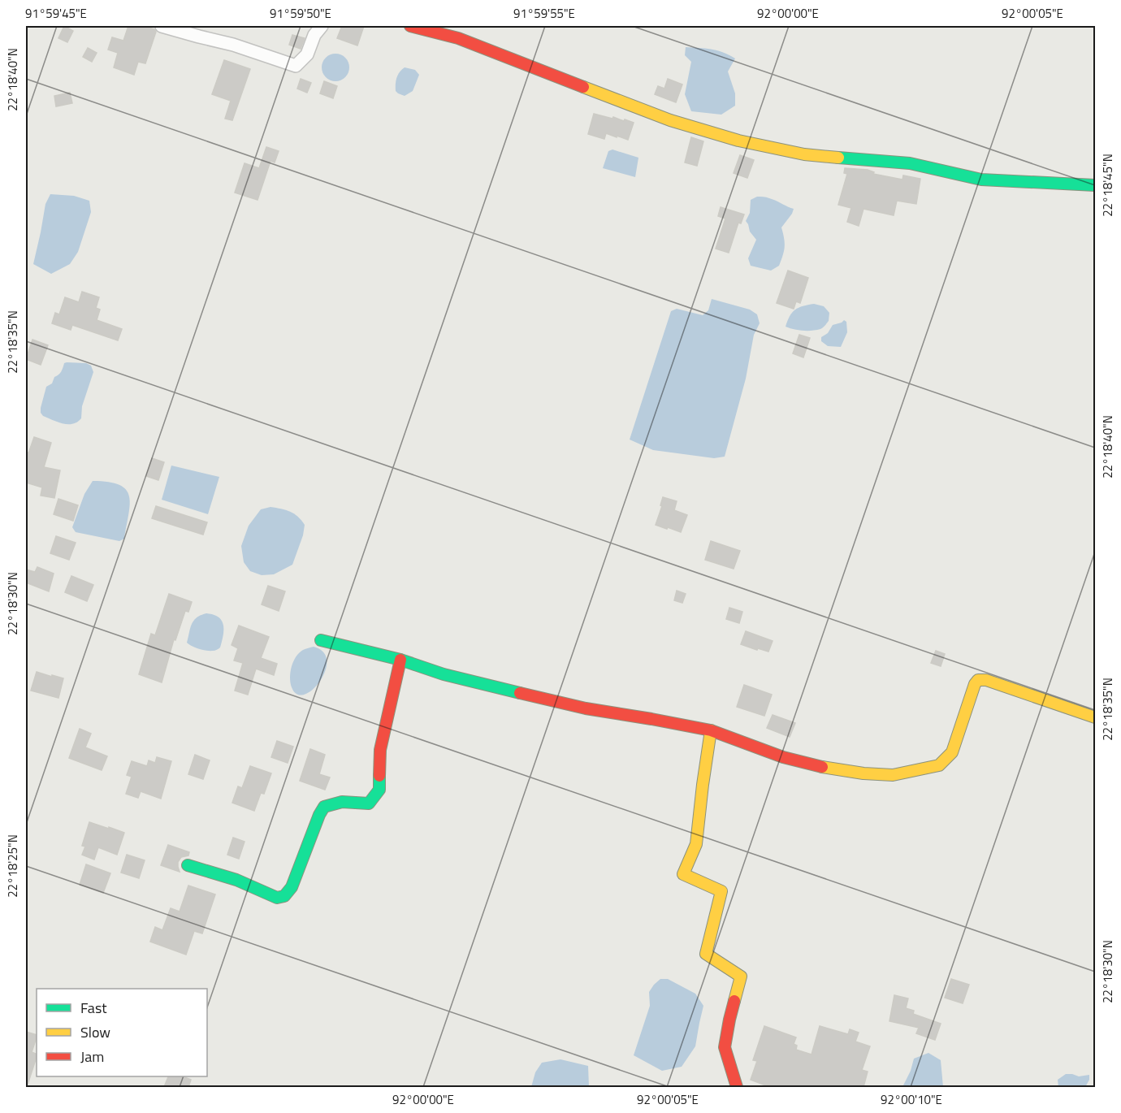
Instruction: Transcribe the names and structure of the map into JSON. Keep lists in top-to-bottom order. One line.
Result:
{"legend":["Fast","Slow","Jam"],"coordinates":["91°59'45\"E","91°59'50\"E","91°59'55\"E","92°00'00\"E","92°00'05\"E","22°18'40\"N","22°18'45\"N","22°18'35\"N","22°18'30\"N","22°18'25\"N","92°00'10\"E"]}
